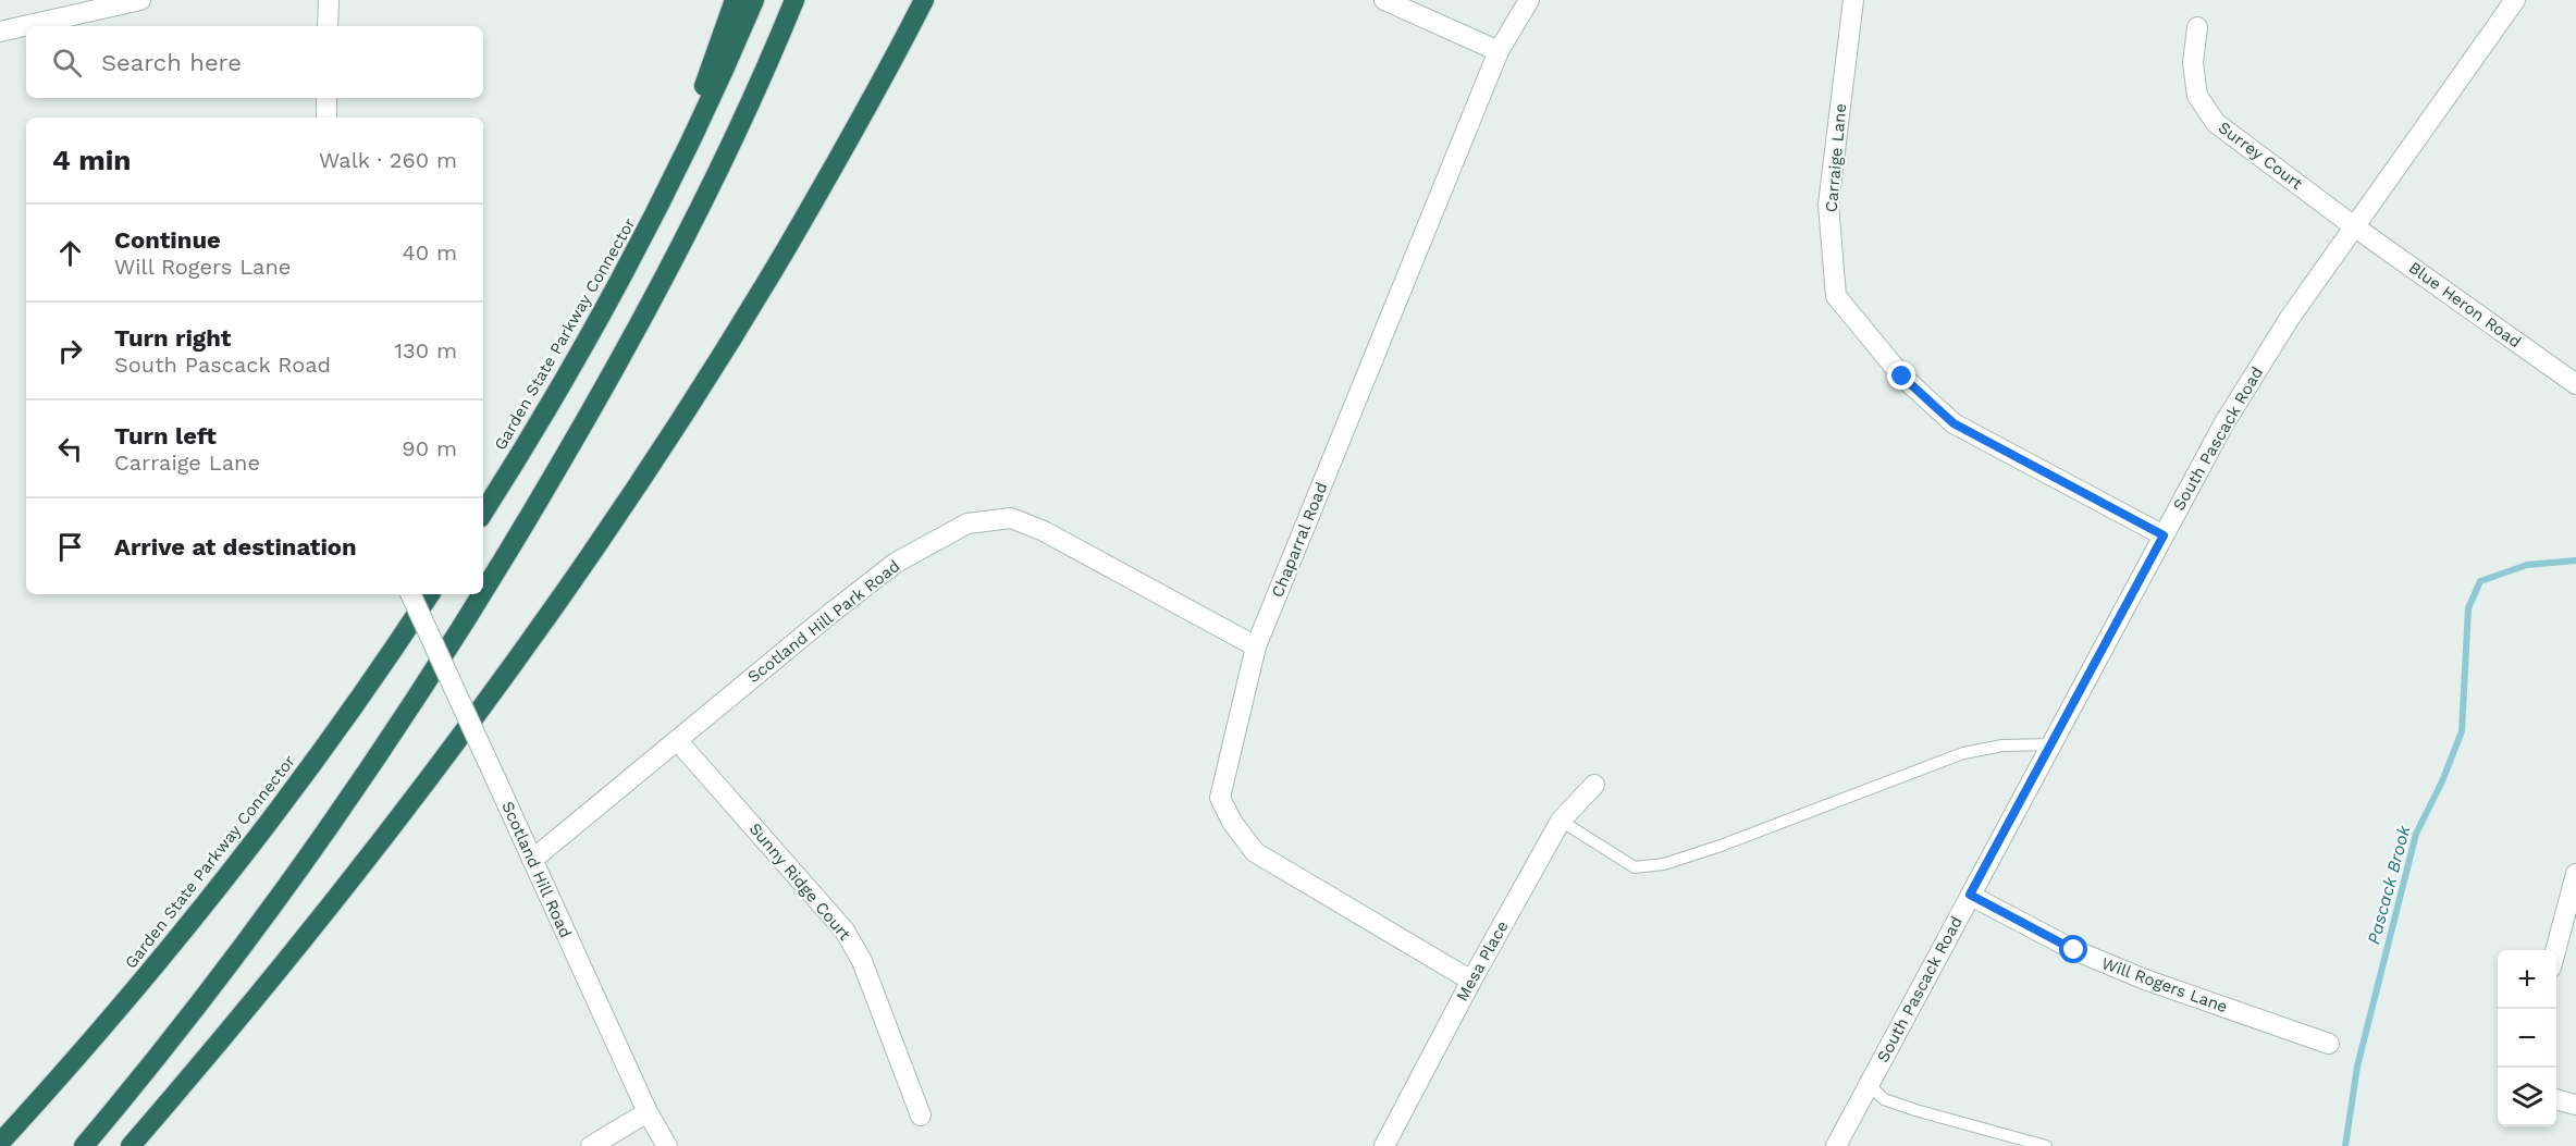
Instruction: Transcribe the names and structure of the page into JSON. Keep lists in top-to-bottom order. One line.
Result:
{"streets":{"highway":["Garden State Parkway Connector"],"street":["Surrey Court","Carraige Lane","Blue Heron Road","South Pascack Road","Chaparral Road","Scotland Hill Park Road","Scotland Hill Road","Sunny Ridge Court","Mesa Place","Will Rogers Lane"]},"crossings":[["Surrey Court","Blue Heron Road"],["Surrey Court","South Pascack Road"],["Carraige Lane","South Pascack Road"],["Blue Heron Road","South Pascack Road"],["South Pascack Road","Will Rogers Lane"],["Chaparral Road","Scotland Hill Park Road"],["Chaparral Road","Mesa Place"],["Scotland Hill Park Road","Scotland Hill Road"],["Scotland Hill Park Road","Sunny Ridge Court"]],"water":["Pascack Brook"],"page":{"search":"Search here","heading":["4 min","Walk · 260 m"],"list":[["Continue","Will Rogers Lane","40 m"],["Turn right","South Pascack Road","130 m"],["Turn left","Carraige Lane","90 m"],"Arrive at destination"],"map_buttons":["+","−"]}}
